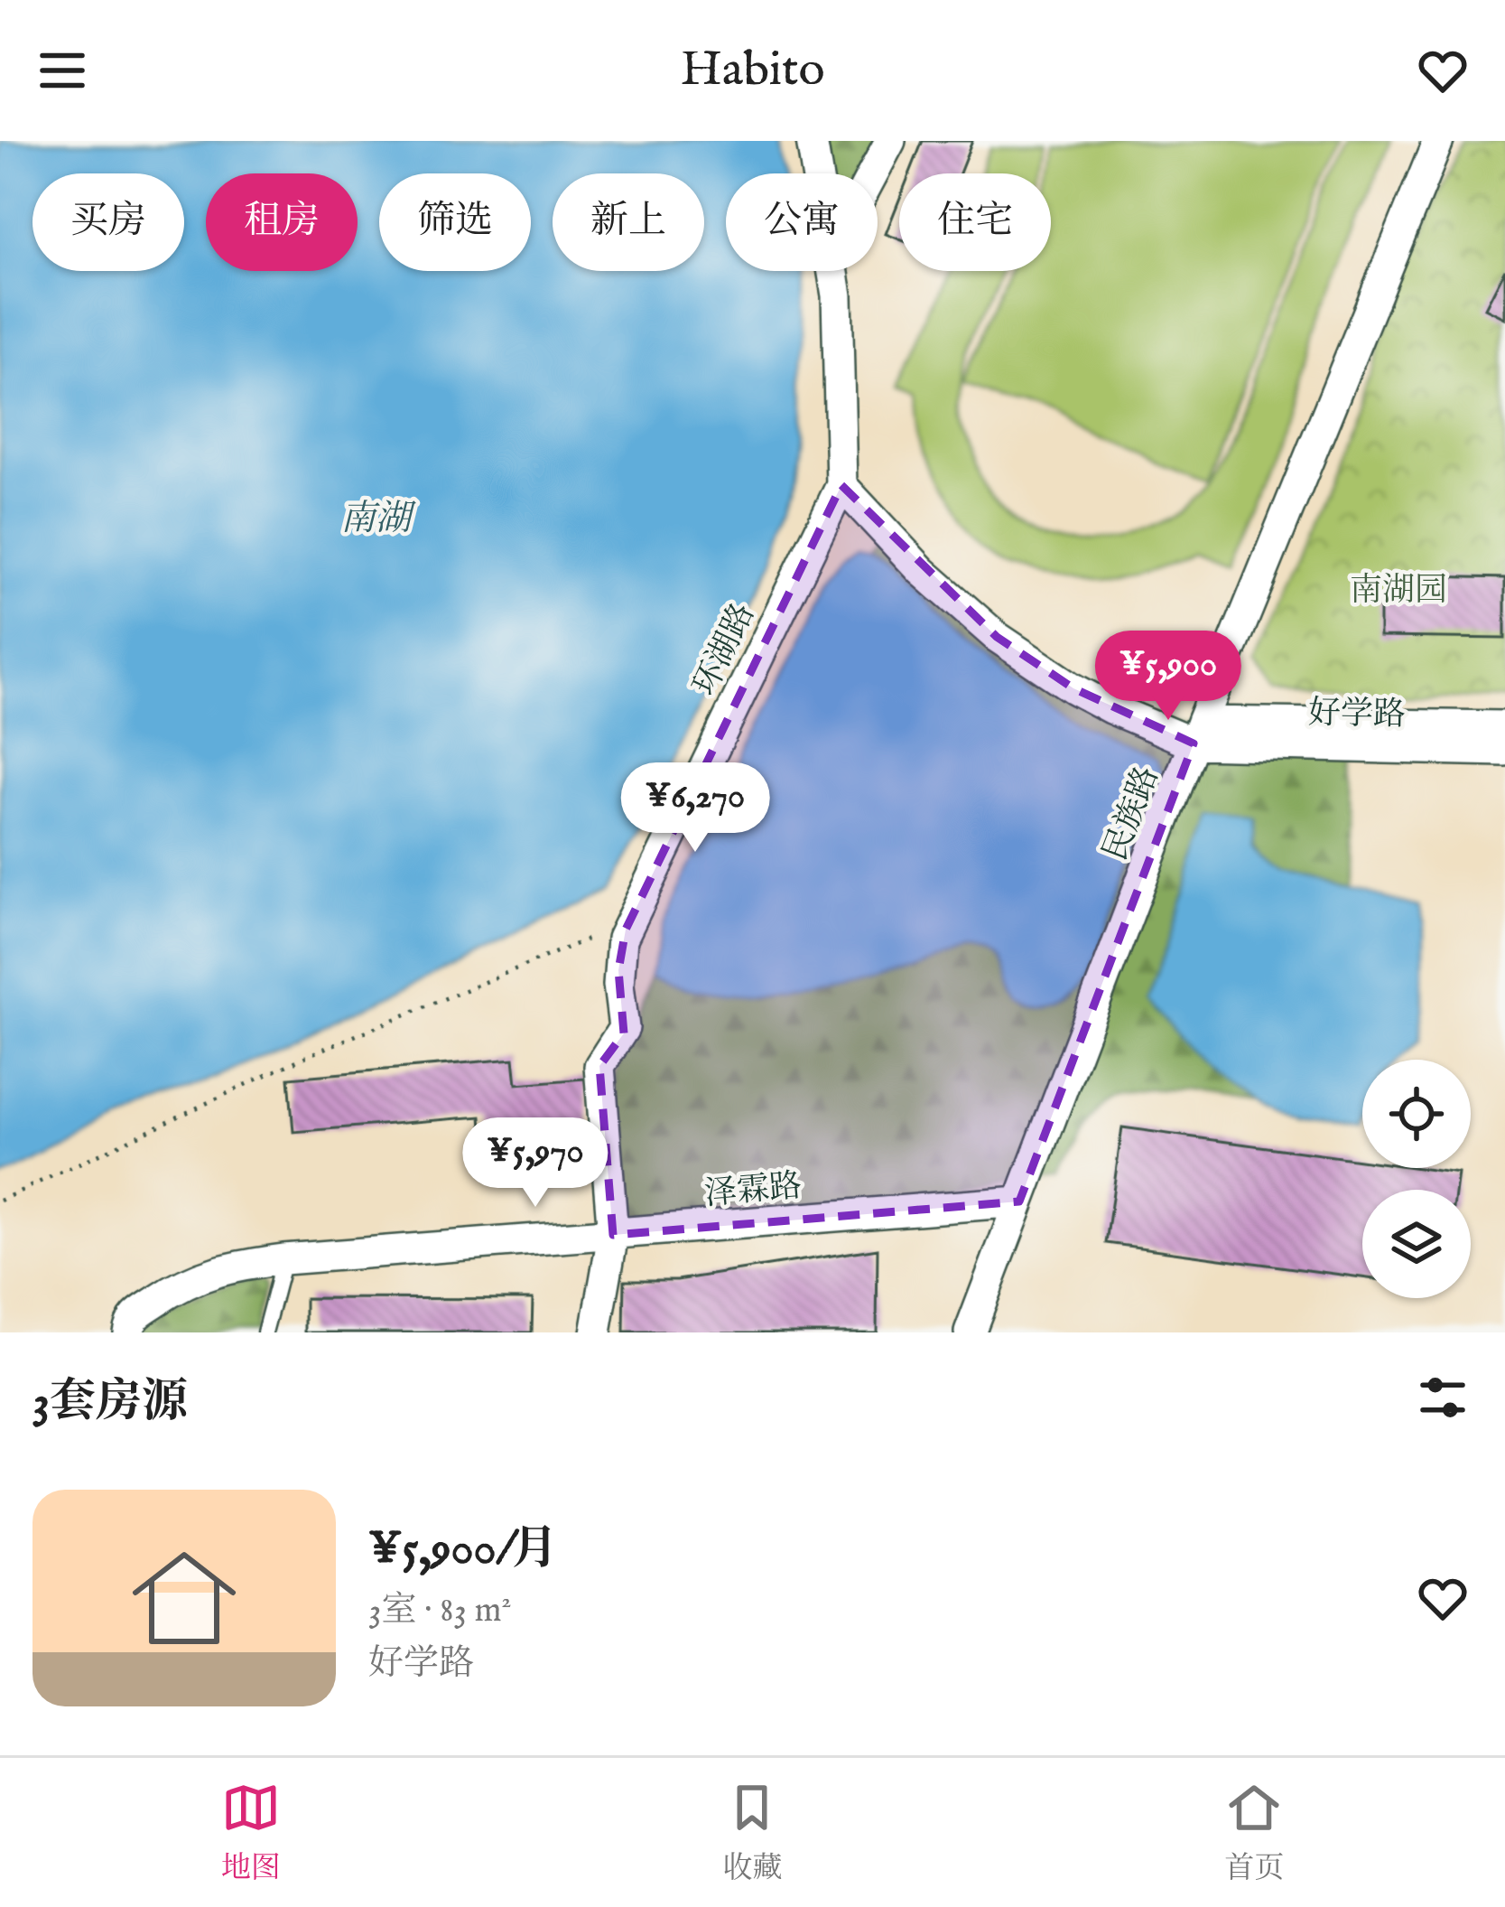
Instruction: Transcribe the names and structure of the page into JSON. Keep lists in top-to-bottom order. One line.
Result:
{"streets":{"street":["环湖路","好学路","民族路","泽霖路"]},"crossings":[["环湖路","好学路"],["环湖路","泽霖路"],["好学路","民族路"],["民族路","泽霖路"]],"water":["南湖"],"parks":["南湖园"],"page":{"header":"Habito","chip":["买房","租房","筛选","新上","公寓","住宅"],"price":["¥5,900","¥6,270","¥5,970"],"heading":"3套房源","list":[{"name":"¥5,900/月","note":"3室 · 83 m² · 好学路"}],"tabs":["地图","收藏","首页"]}}
